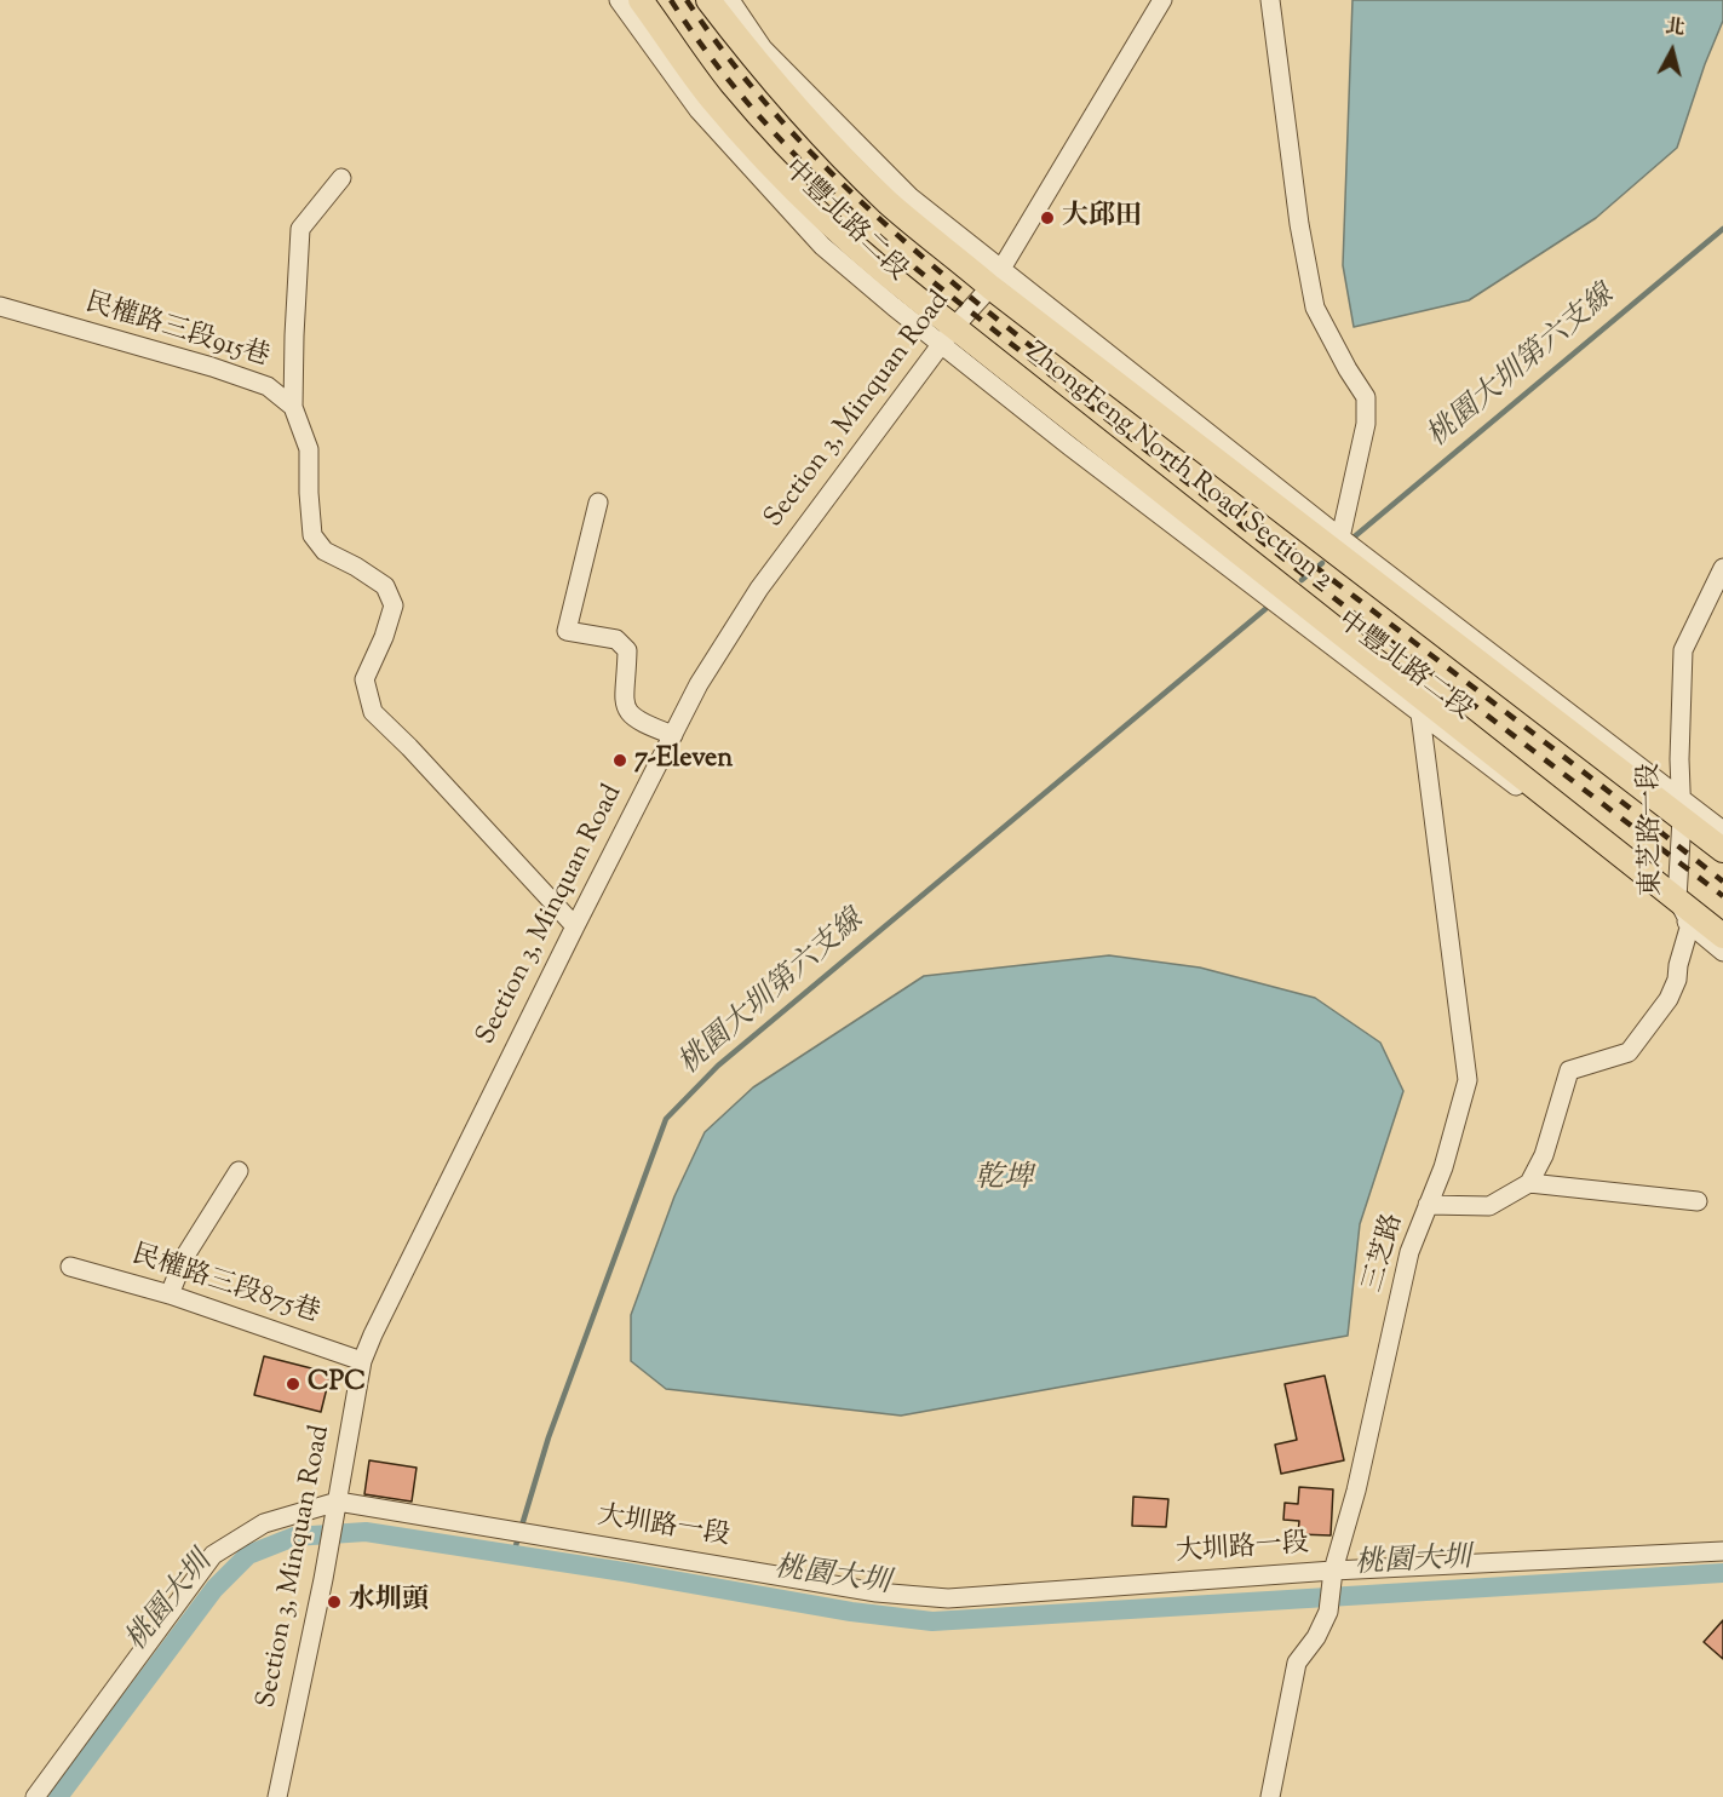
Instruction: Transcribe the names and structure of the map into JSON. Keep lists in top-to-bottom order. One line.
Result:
{"streets":{"main road":["ZhongFeng North Road Section 2"],"street":["中豐北路二段","民權路三段915巷","Section 3, Minquan Road","東芝路一段","三芝路","民權路三段875巷","大圳路一段"]},"crossings":[["中豐北路二段","Section 3, Minquan Road"],["中豐北路二段","ZhongFeng North Road Section 2"],["中豐北路二段","東芝路一段"],["中豐北路二段","三芝路"],["Section 3, Minquan Road","ZhongFeng North Road Section 2"],["Section 3, Minquan Road","民權路三段875巷"],["Section 3, Minquan Road","大圳路一段"],["ZhongFeng North Road Section 2","東芝路一段"],["三芝路","大圳路一段"]],"water":["桃園大圳第六支線","乾埤","桃園大圳"],"places":["大邱田","7-Eleven","CPC","水圳頭"],"north":"top"}
